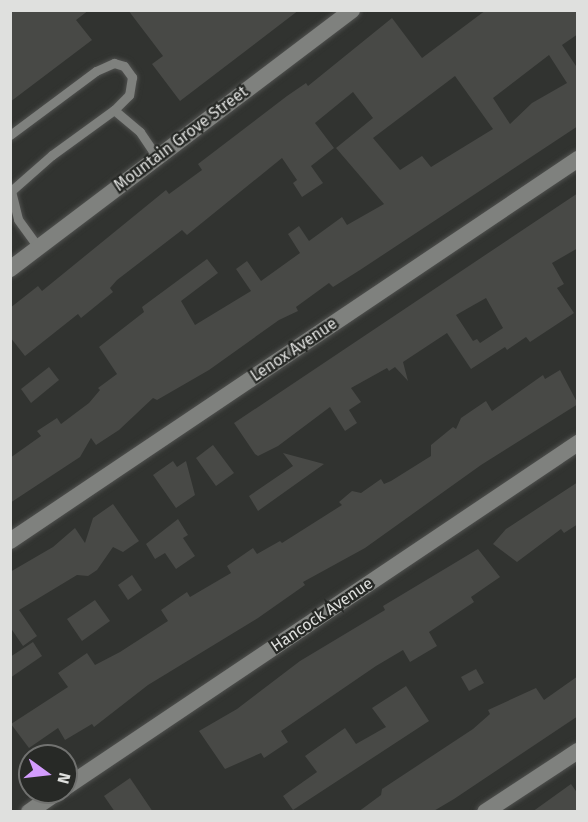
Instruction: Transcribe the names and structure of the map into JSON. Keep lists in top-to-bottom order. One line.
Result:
{"streets":{"street":["Mountain Grove Street","Lenox Avenue","Hancock Avenue"]},"north":"right"}
